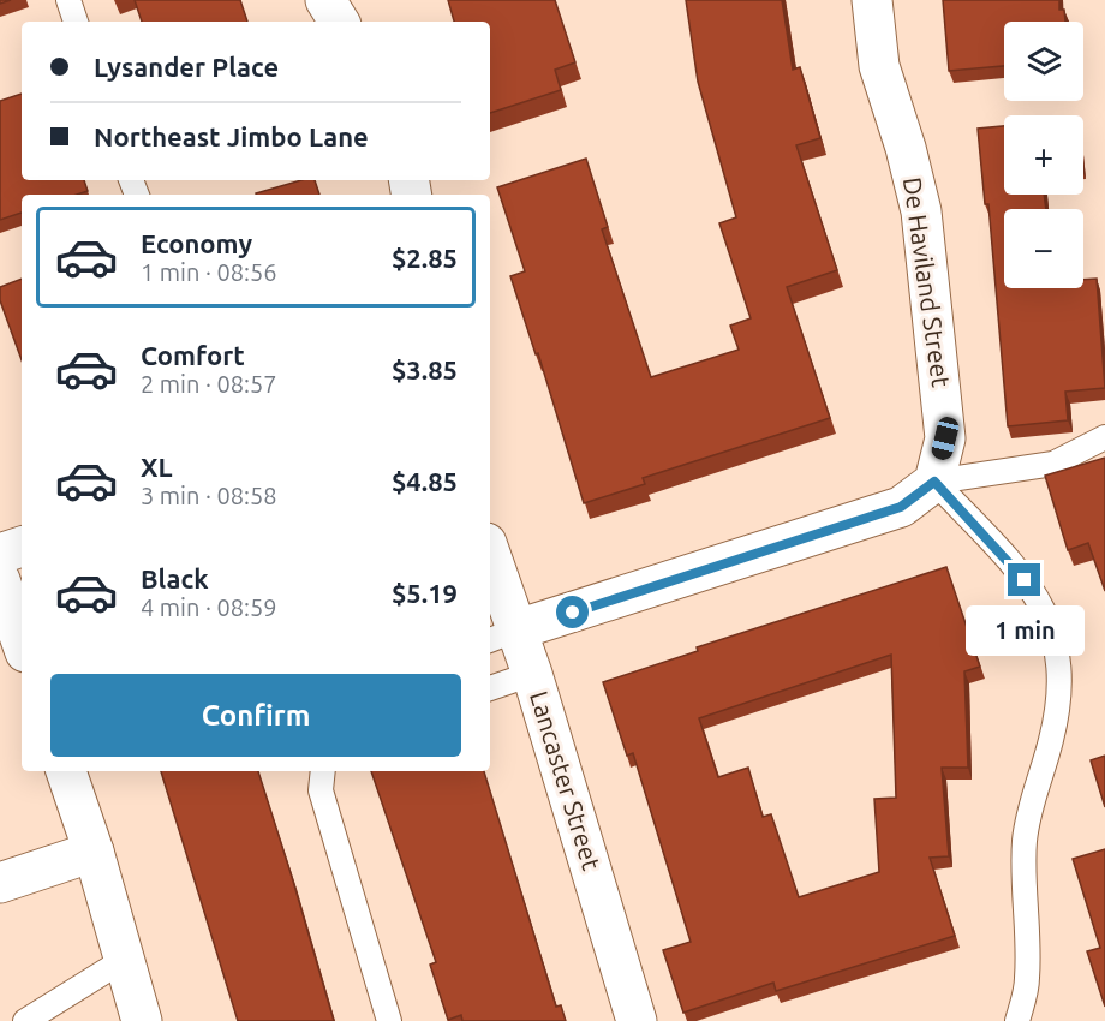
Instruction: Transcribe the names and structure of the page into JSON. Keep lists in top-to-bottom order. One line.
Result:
{"streets":{"street":["De Haviland Street","Lancaster Street"]},"page":{"map_buttons":["+","−"],"banner":["Lysander Place","Northeast Jimbo Lane"],"list":[{"name":"Economy","note":"1 min · 08:56","value":"$2.85"},{"name":"Comfort","note":"2 min · 08:57","value":"$3.85"},{"name":"XL","note":"3 min · 08:58","value":"$4.85"},{"name":"Black","note":"4 min · 08:59","value":"$5.19"}],"bubble":"1 min","buttons":"Confirm"}}
